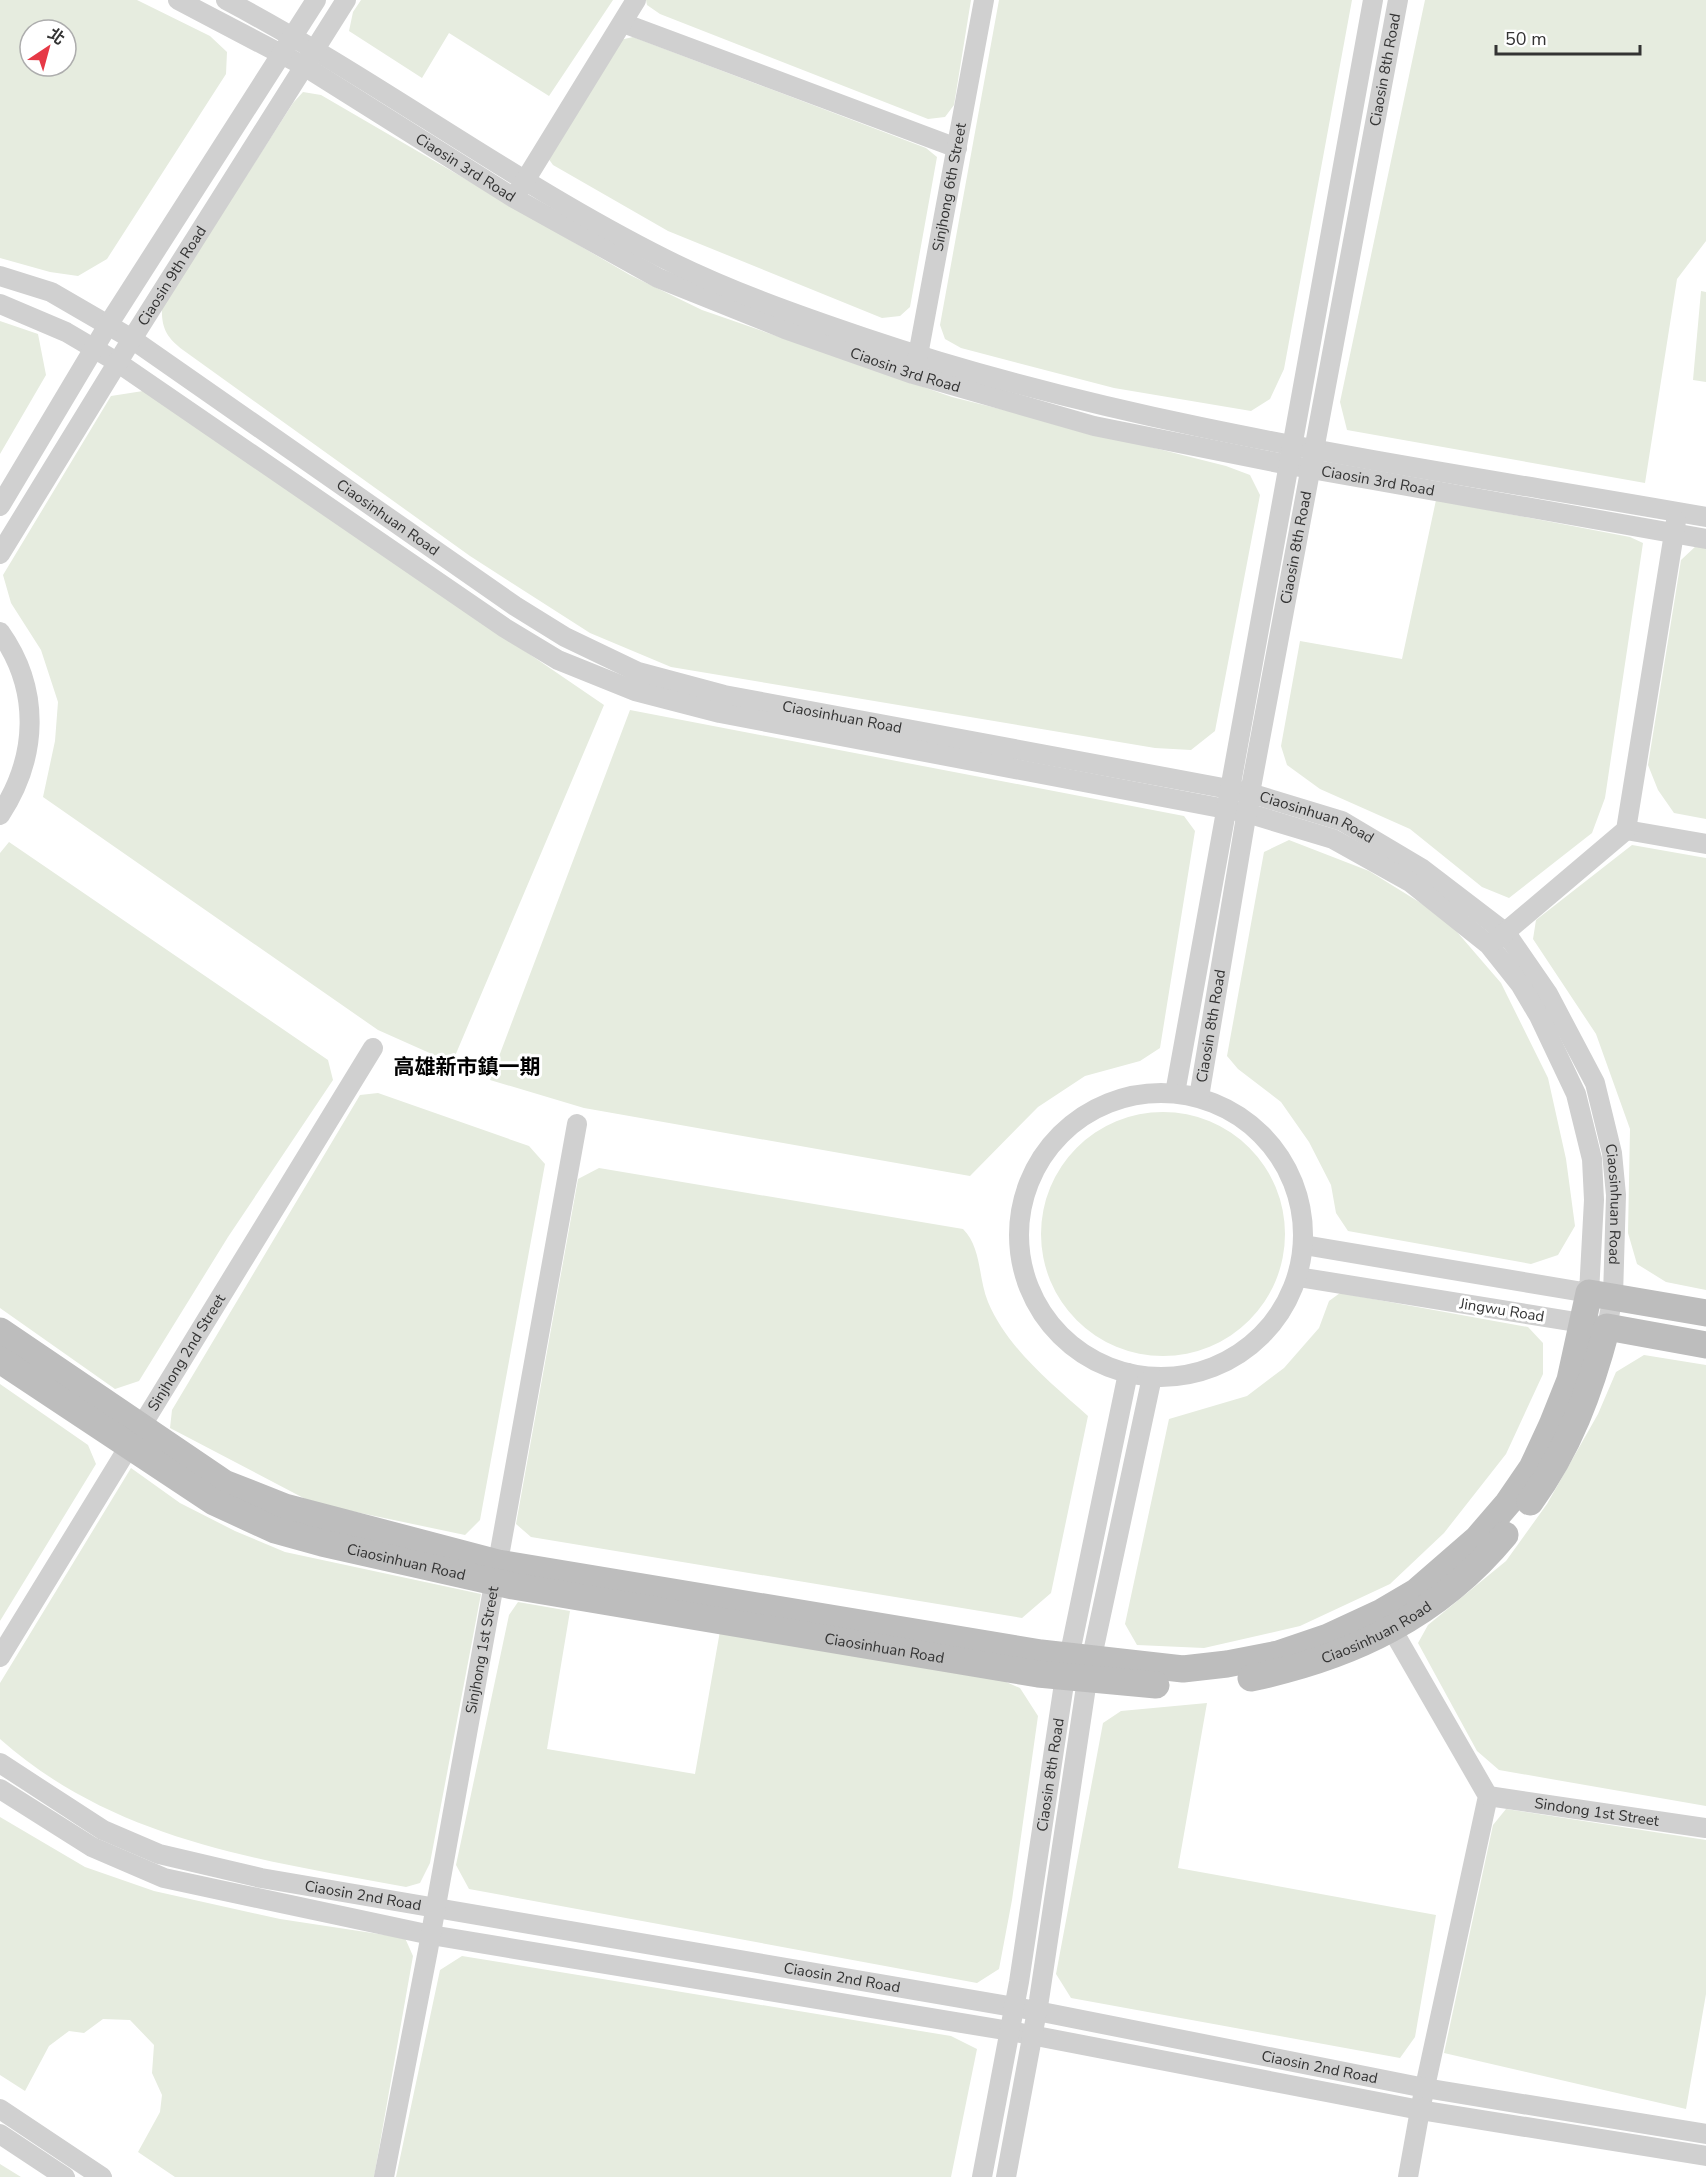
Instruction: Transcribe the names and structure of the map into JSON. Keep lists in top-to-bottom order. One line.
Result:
{"streets":{"street":["Ciaosin 8th Road","Ciaosin 3rd Road","Sinjhong 6th Street","Ciaosin 9th Road","Ciaosinhuan Road","Jingwu Road","Sinjhong 2nd Street","Sinjhong 1st Street","Sindong 1st Street","Ciaosin 2nd Road"]},"crossings":[["Ciaosin 8th Road","Ciaosin 3rd Road"],["Ciaosin 8th Road","Ciaosinhuan Road"],["Ciaosin 8th Road","Ciaosin 2nd Road"],["Ciaosin 3rd Road","Sinjhong 6th Street"],["Ciaosin 3rd Road","Ciaosin 9th Road"],["Ciaosin 9th Road","Ciaosinhuan Road"],["Ciaosinhuan Road","Jingwu Road"],["Ciaosinhuan Road","Sinjhong 2nd Street"],["Ciaosinhuan Road","Sinjhong 1st Street"],["Sinjhong 1st Street","Ciaosin 2nd Road"]],"districts":["高雄新市鎮一期"],"scale_bar":"50 m","north":"top right"}
